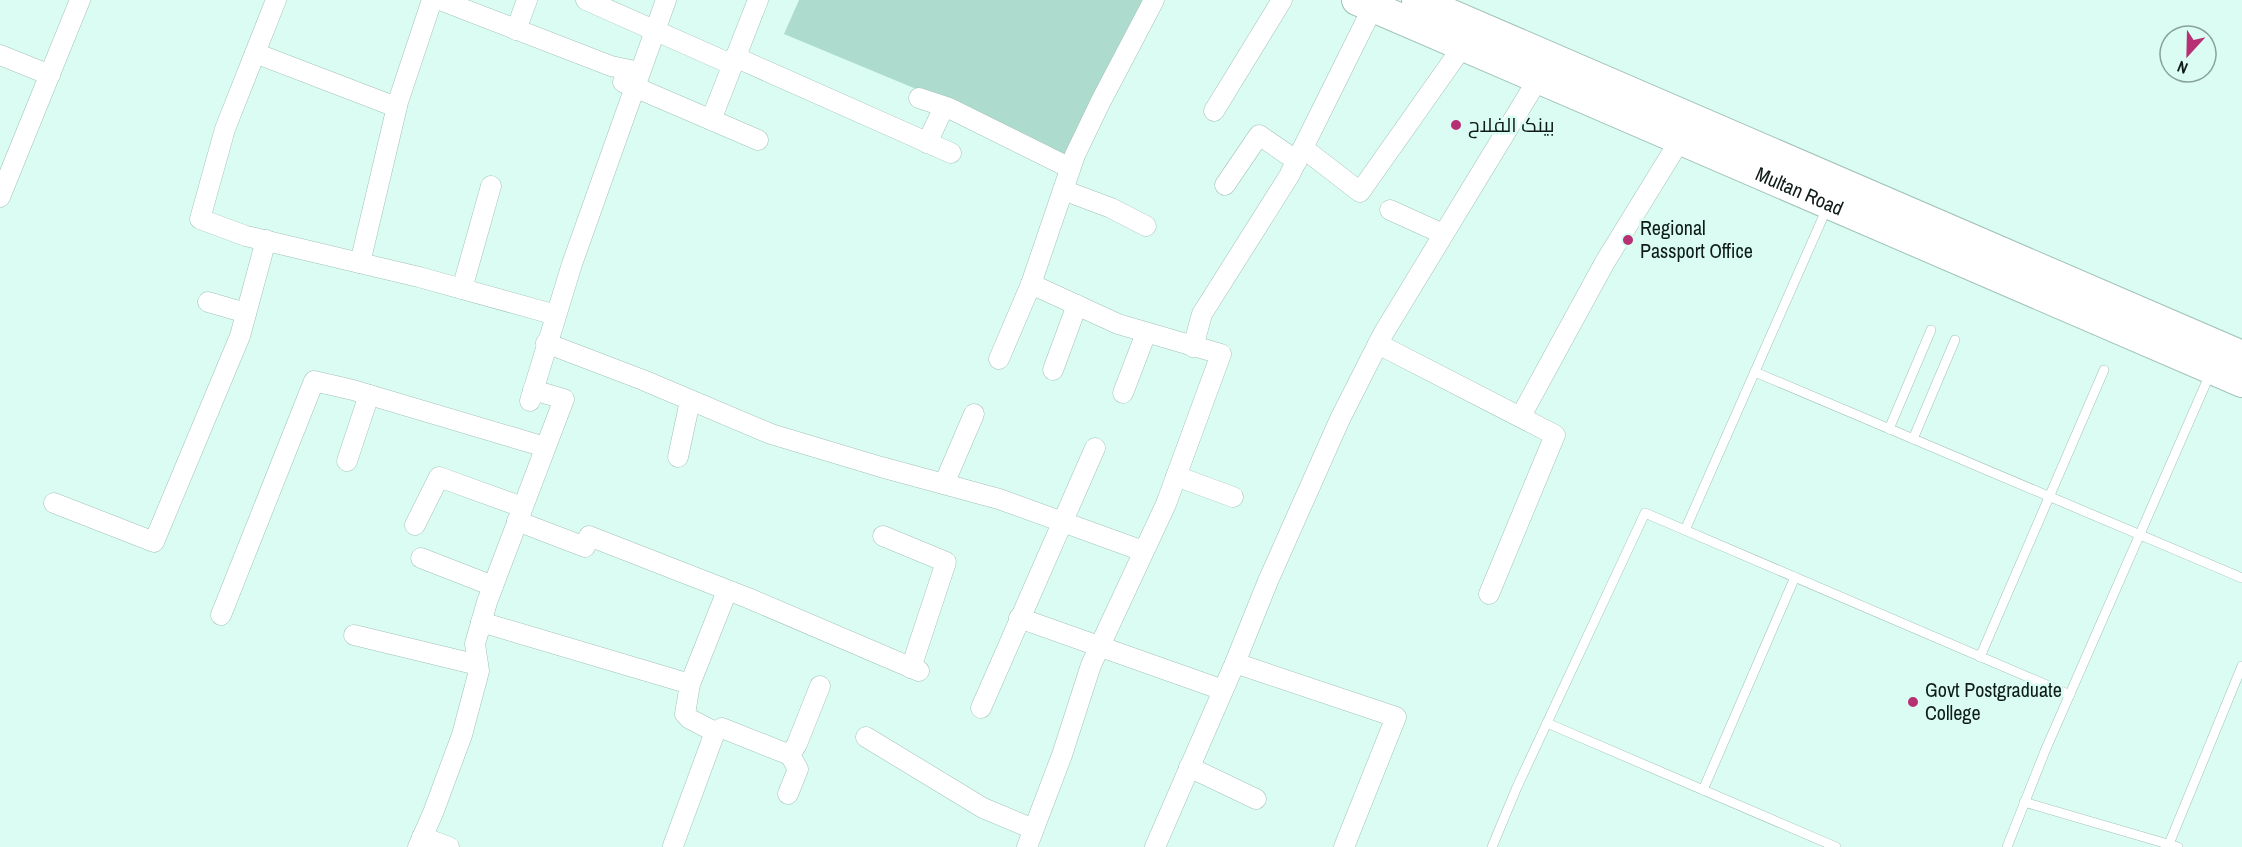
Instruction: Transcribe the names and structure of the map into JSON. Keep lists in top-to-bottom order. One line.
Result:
{"streets":{"main road":["Multan Road"]},"places":["بینک الفلاح","Regional Passport Office","Govt Postgraduate College"],"north":"bottom"}
